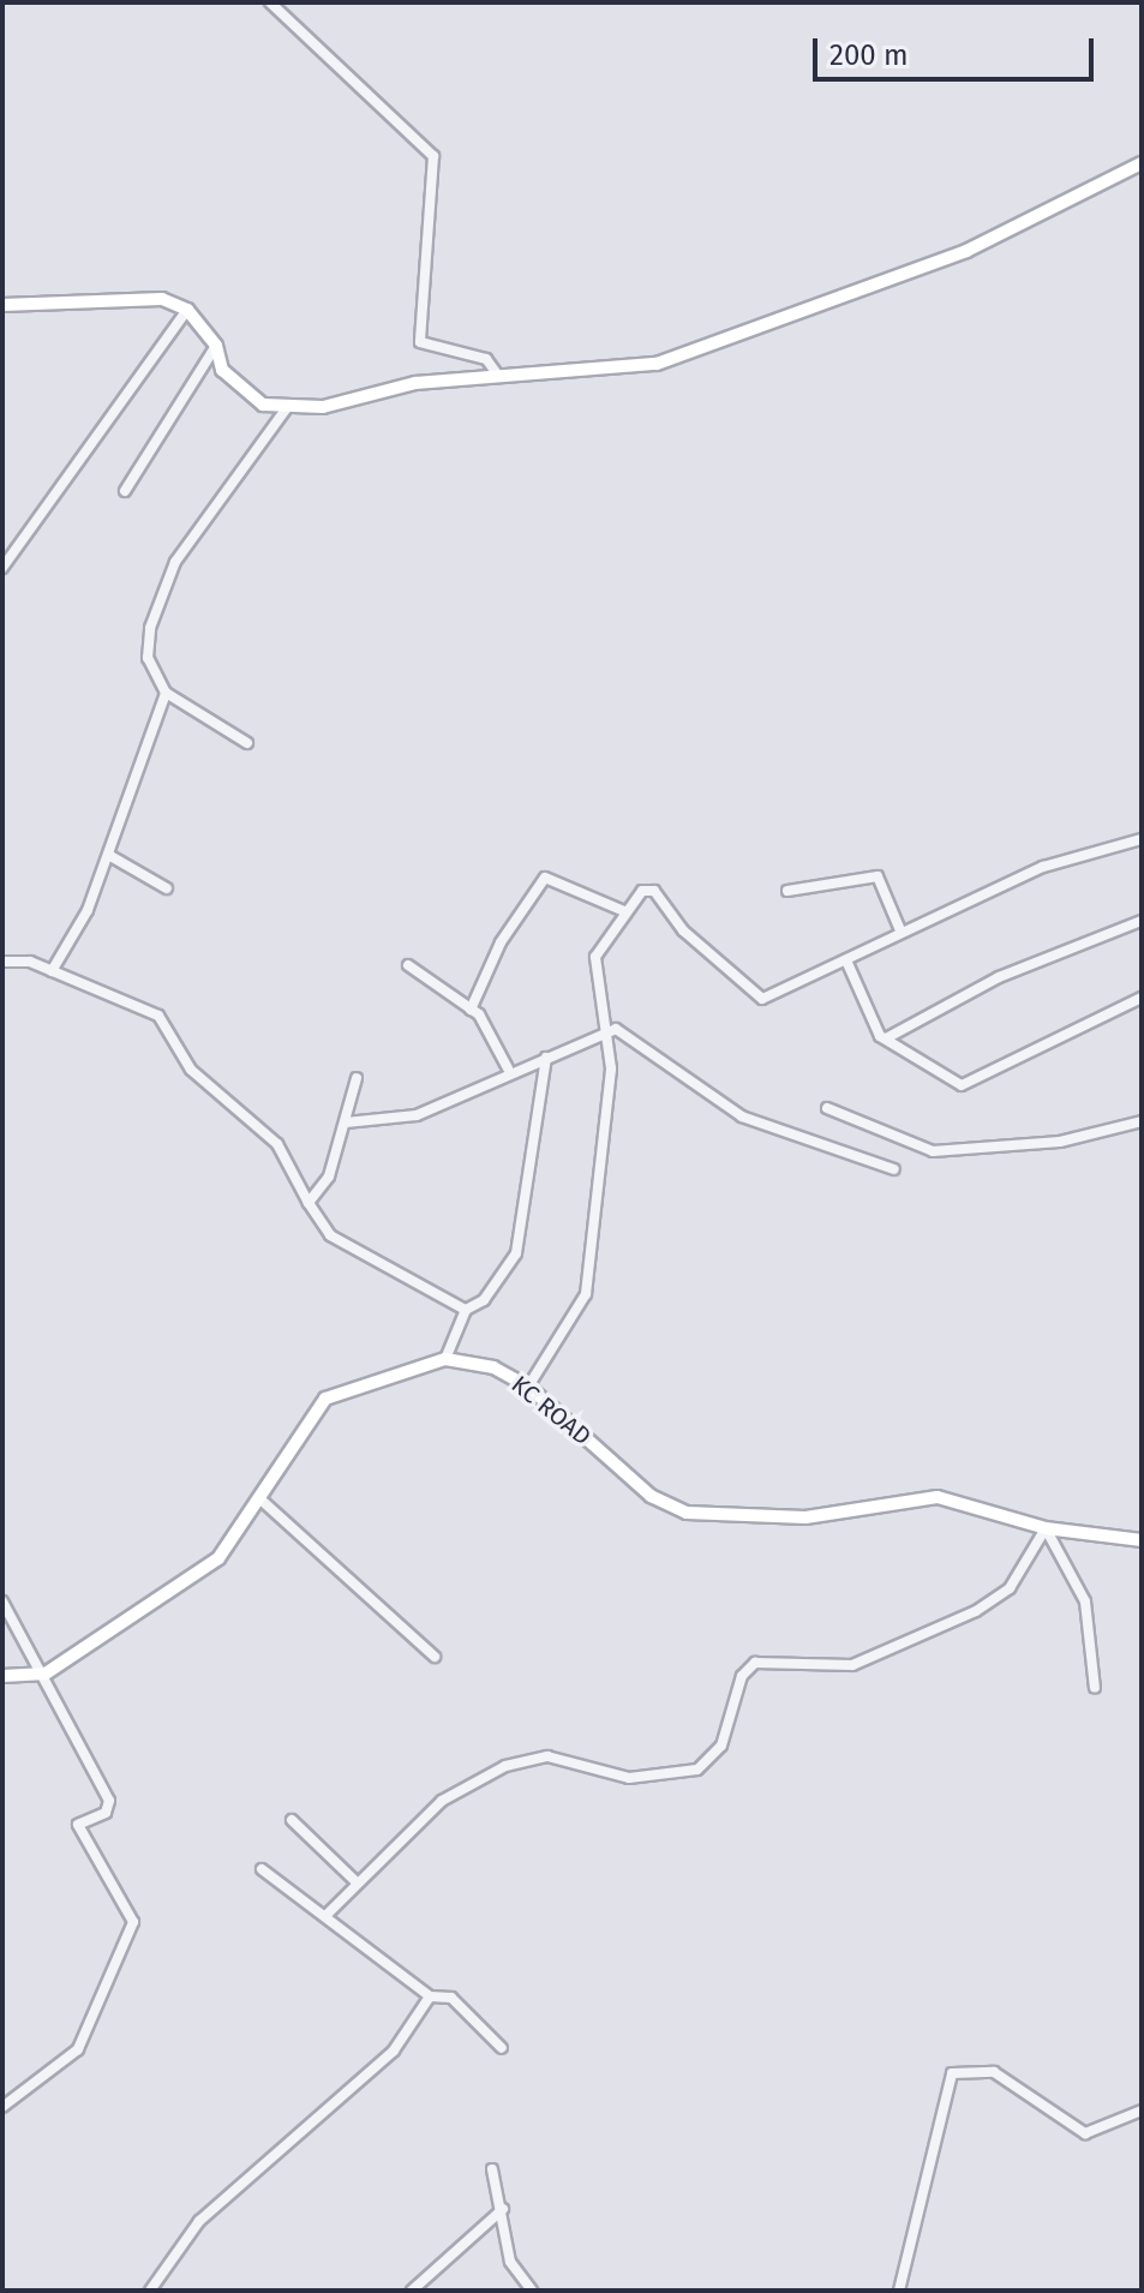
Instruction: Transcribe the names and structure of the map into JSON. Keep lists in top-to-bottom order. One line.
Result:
{"streets":{"main road":["KC ROAD"]},"scale_bar":"200 m"}
